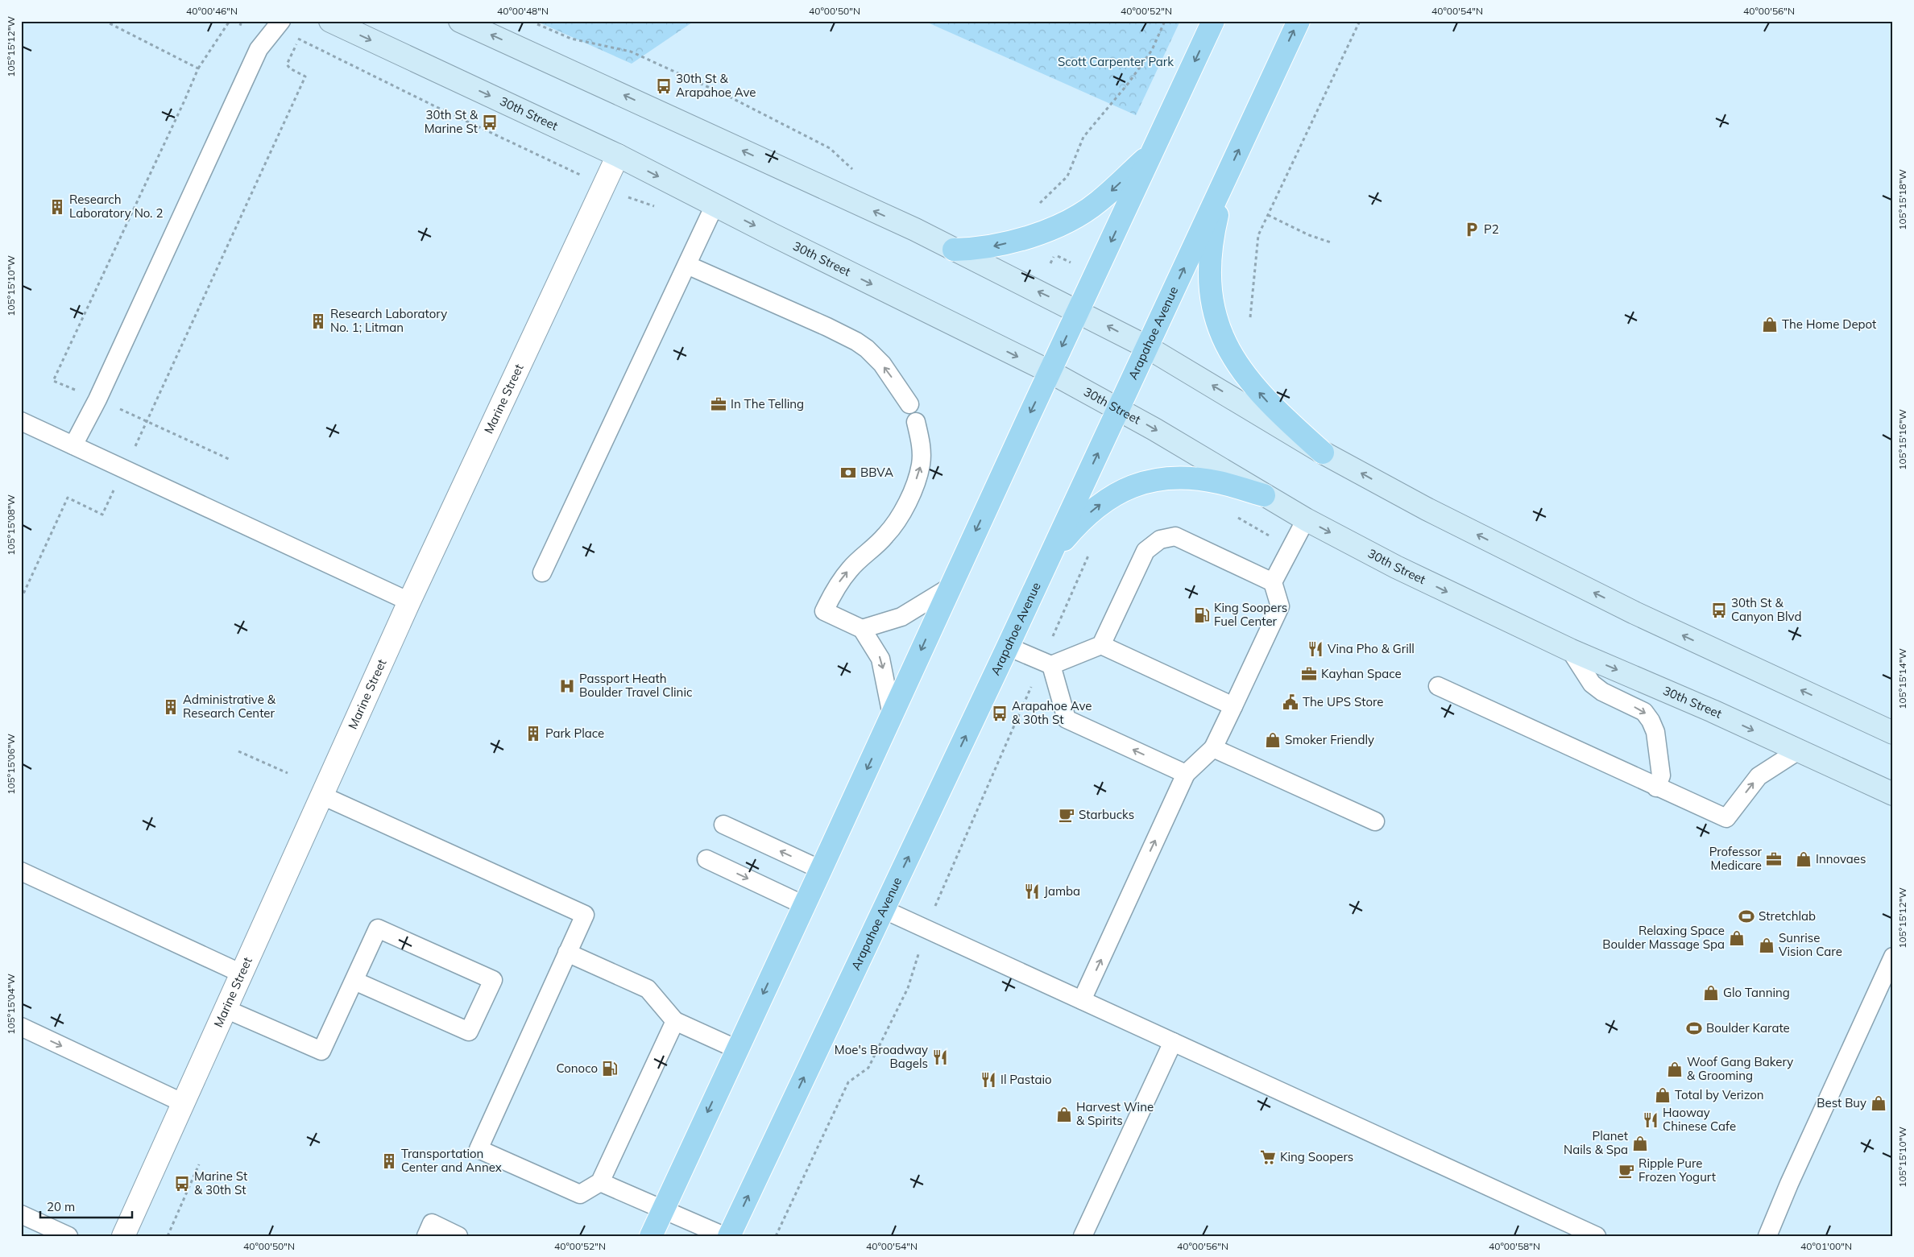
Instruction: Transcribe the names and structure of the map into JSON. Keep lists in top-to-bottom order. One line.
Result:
{"streets":{"main road":["30th Street","Arapahoe Avenue"],"street":["Marine Street"]},"crossings":[["30th Street","Arapahoe Avenue"],["30th Street","Marine Street"]],"parks":["Scott Carpenter Park"],"places":{"bus stop":["30th St & Arapahoe Ave","30th St & Marine St","30th St & Canyon Blvd","Arapahoe Ave & 30th St","Marine St & 30th St"],"building":["Research Laboratory No. 2","Research Laboratory No. 1; Litman","Administrative & Research Center","Park Place","Transportation Center and Annex"],"parking":["P2"],"shop":["The Home Depot","Smoker Friendly","Innovaes","Relaxing Space Boulder Massage Spa","Sunrise Vision Care","Glo Tanning","Woof Gang Bakery & Grooming","Total by Verizon","Best Buy","Harvest Wine & Spirits","Planet Nails & Spa"],"office":["In The Telling","Kayhan Space","Professor Medicare"],"bank":["BBVA"],"fuel station":["King Soopers Fuel Center","Conoco"],"restaurant":["Vina Pho & Grill","Jamba","Moe's Broadway Bagels","Il Pastaio","Haoway Chinese Cafe"],"hospital":["Passport Heath Boulder Travel Clinic"],"public building":["The UPS Store"],"cafe":["Starbucks","Ripple Pure Frozen Yogurt"],"sports":["Stretchlab","Boulder Karate"],"supermarket":["King Soopers"]},"scale_bar":"20 m","coordinates":["40°00'46\"N","40°00'48\"N","40°00'50\"N","40°00'52\"N","40°00'54\"N","40°00'56\"N","105°15'12\"W","105°15'18\"W","105°15'10\"W","105°15'16\"W","105°15'08\"W","105°15'14\"W","105°15'06\"W","105°15'04\"W","40°00'58\"N","40°01'00\"N"]}
